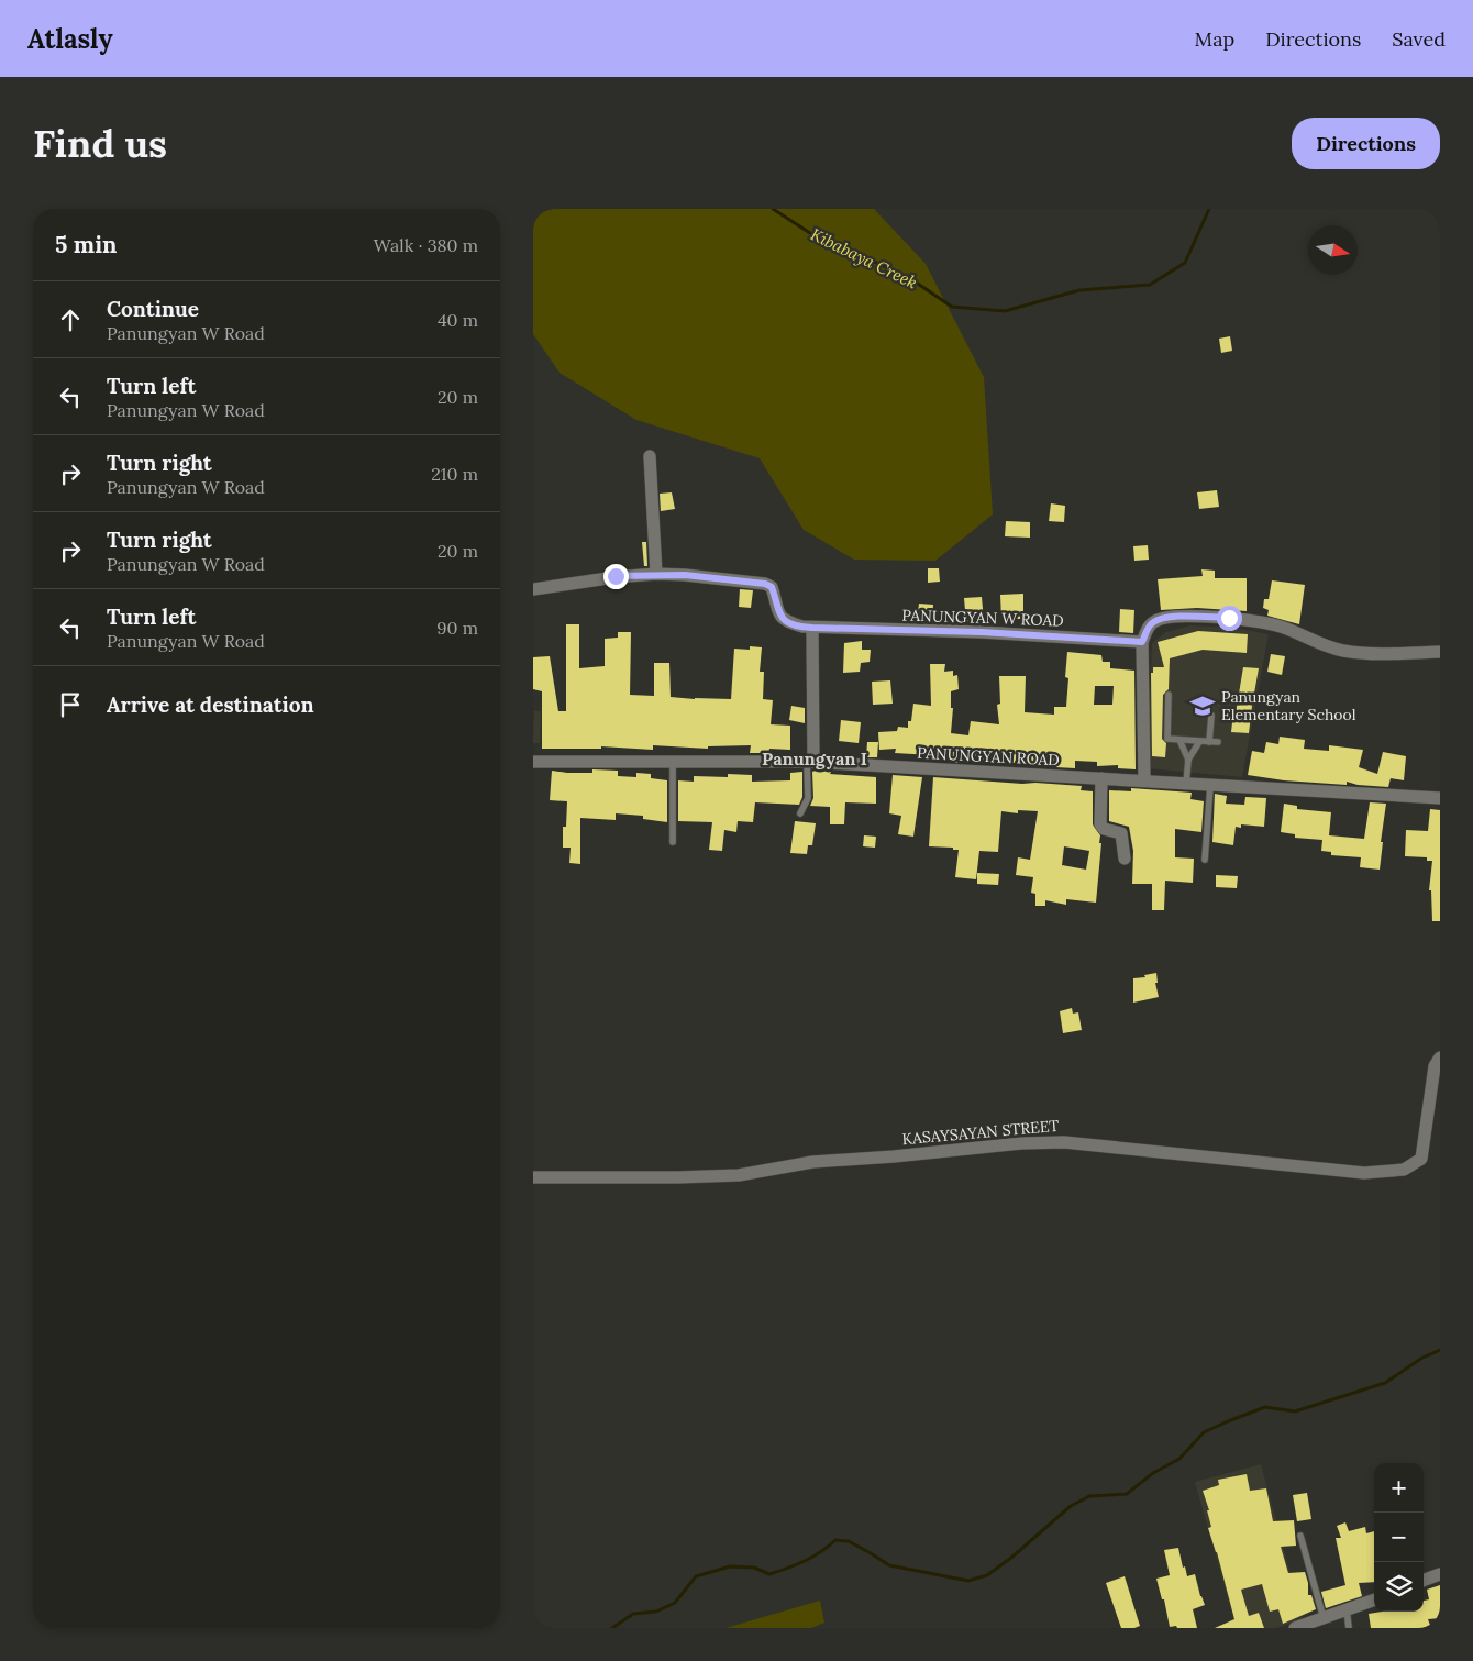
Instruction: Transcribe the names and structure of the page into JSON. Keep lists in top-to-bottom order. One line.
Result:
{"streets":{"street":["PANUNGYAN W ROAD","PANUNGYAN ROAD","KASAYSAYAN STREET"]},"districts":["Panungyan I"],"water":["Kibabaya Creek"],"places":{"school or university":["Panungyan Elementary School"]},"north":"right","page":{"header":"Atlasly","nav":["Map","Directions","Saved"],"buttons":"Directions","title":"Find us","heading":["5 min","Walk · 380 m"],"list":[["Continue","Panungyan W Road","40 m"],["Turn left","Panungyan W Road","20 m"],["Turn right","Panungyan W Road","210 m"],["Turn right","Panungyan W Road","20 m"],["Turn left","Panungyan W Road","90 m"],"Arrive at destination"],"map_buttons":["+","−"]}}
